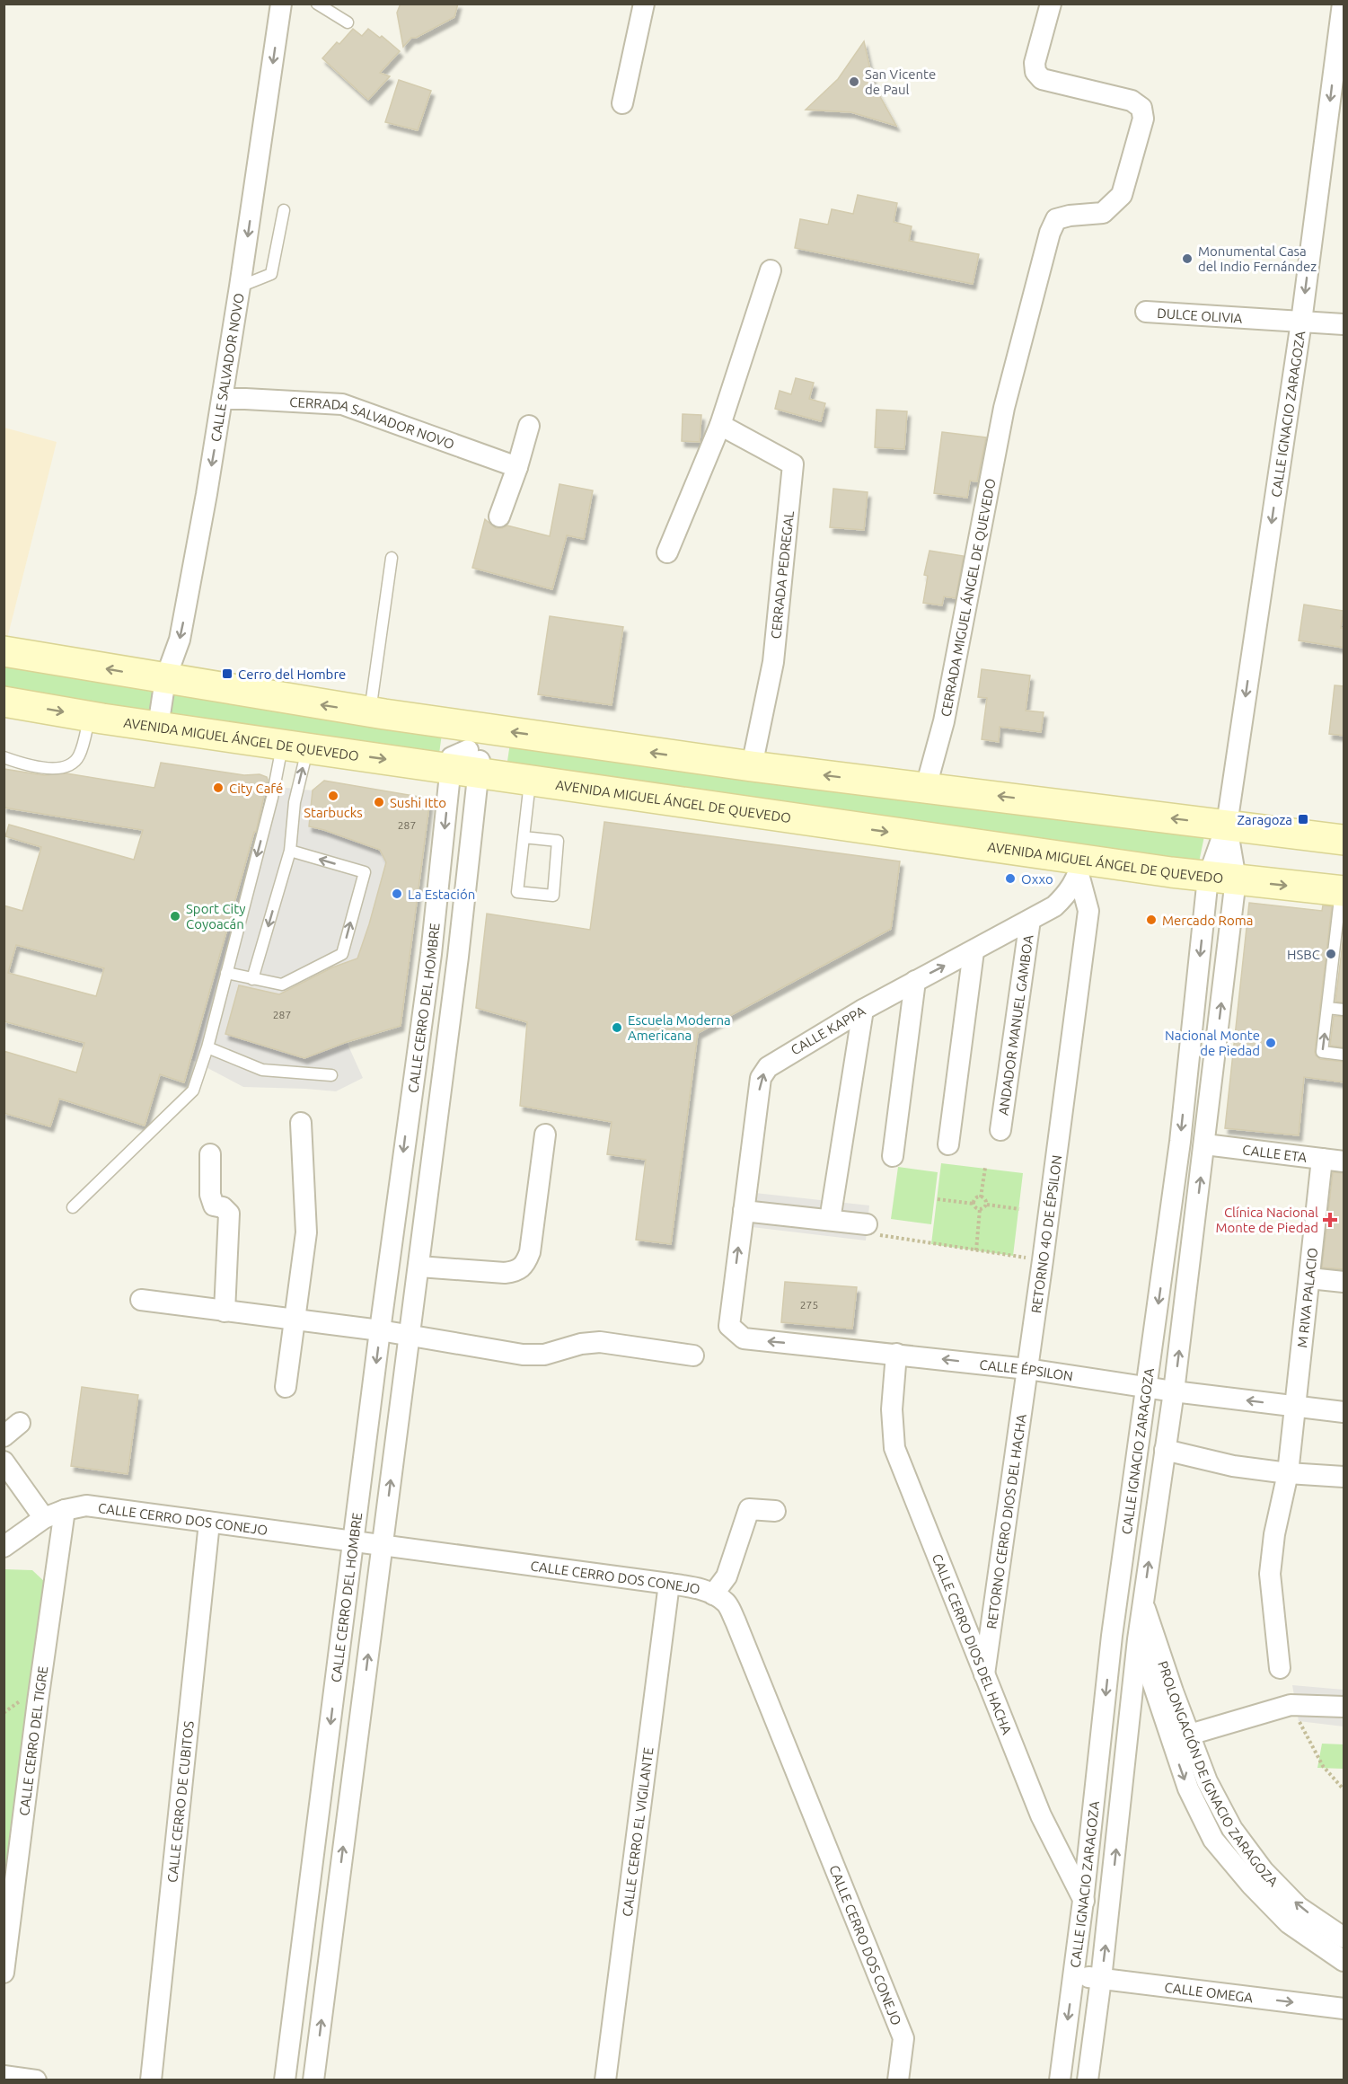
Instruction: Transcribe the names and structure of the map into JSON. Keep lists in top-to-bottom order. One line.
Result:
{"streets":{"main road":["AVENIDA MIGUEL ÁNGEL DE QUEVEDO"],"street":["DULCE OLIVIA","CALLE SALVADOR NOVO","CALLE IGNACIO ZARAGOZA","CERRADA SALVADOR NOVO","CERRADA PEDREGAL","CERRADA MIGUEL ÁNGEL DE QUEVEDO","CALLE CERRO DEL HOMBRE","ANDADOR MANUEL GAMBOA","CALLE KAPPA","CALLE ETA","RETORNO 4O DE ÉPSILON","M RIVA PALACIO","CALLE ÉPSILON","CALLE CERRO DOS CONEJO","RETORNO CERRO DIOS DEL HACHA","CALLE CERRO DIOS DEL HACHA","CALLE CERRO DEL TIGRE","PROLONGACIÓN DE IGNACIO ZARAGOZA","CALLE CERRO DE CUBITOS","CALLE CERRO EL VIGILANTE","CALLE OMEGA"]},"crossings":[["DULCE OLIVIA","CALLE IGNACIO ZARAGOZA"],["CALLE SALVADOR NOVO","CERRADA SALVADOR NOVO"],["CALLE SALVADOR NOVO","AVENIDA MIGUEL ÁNGEL DE QUEVEDO"],["CALLE IGNACIO ZARAGOZA","AVENIDA MIGUEL ÁNGEL DE QUEVEDO"],["CALLE IGNACIO ZARAGOZA","CALLE ETA"],["CALLE IGNACIO ZARAGOZA","CALLE ÉPSILON"],["CALLE IGNACIO ZARAGOZA","CALLE CERRO DIOS DEL HACHA"],["CALLE IGNACIO ZARAGOZA","PROLONGACIÓN DE IGNACIO ZARAGOZA"],["CALLE IGNACIO ZARAGOZA","CALLE OMEGA"],["CERRADA PEDREGAL","AVENIDA MIGUEL ÁNGEL DE QUEVEDO"],["CERRADA MIGUEL ÁNGEL DE QUEVEDO","AVENIDA MIGUEL ÁNGEL DE QUEVEDO"],["AVENIDA MIGUEL ÁNGEL DE QUEVEDO","CALLE CERRO DEL HOMBRE"],["AVENIDA MIGUEL ÁNGEL DE QUEVEDO","CALLE KAPPA"],["AVENIDA MIGUEL ÁNGEL DE QUEVEDO","RETORNO 4O DE ÉPSILON"],["CALLE CERRO DEL HOMBRE","CALLE CERRO DOS CONEJO"],["ANDADOR MANUEL GAMBOA","CALLE KAPPA"],["CALLE KAPPA","RETORNO 4O DE ÉPSILON"],["CALLE KAPPA","CALLE ÉPSILON"],["CALLE ETA","M RIVA PALACIO"],["RETORNO 4O DE ÉPSILON","CALLE ÉPSILON"],["RETORNO 4O DE ÉPSILON","RETORNO CERRO DIOS DEL HACHA"],["M RIVA PALACIO","CALLE ÉPSILON"],["CALLE ÉPSILON","RETORNO CERRO DIOS DEL HACHA"],["CALLE ÉPSILON","CALLE CERRO DIOS DEL HACHA"],["CALLE CERRO DOS CONEJO","CALLE CERRO DEL TIGRE"],["CALLE CERRO DOS CONEJO","CALLE CERRO DE CUBITOS"],["CALLE CERRO DOS CONEJO","CALLE CERRO EL VIGILANTE"],["RETORNO CERRO DIOS DEL HACHA","CALLE CERRO DIOS DEL HACHA"]],"one_way":["CALLE SALVADOR NOVO","CALLE OMEGA"],"places":{"other":["San Vicente de Paul","Monumental Casa del Indio Fernández","City Café","Starbucks","Sushi Itto","Oxxo","La Estación","Sport City Coyoacán","Mercado Roma","HSBC","Escuela Moderna Americana","Nacional Monte de Piedad"],"transit":["Cerro del Hombre","Zaragoza"],"health":["Clínica Nacional Monte de Piedad"]},"house_numbers":["287","287","275"]}
